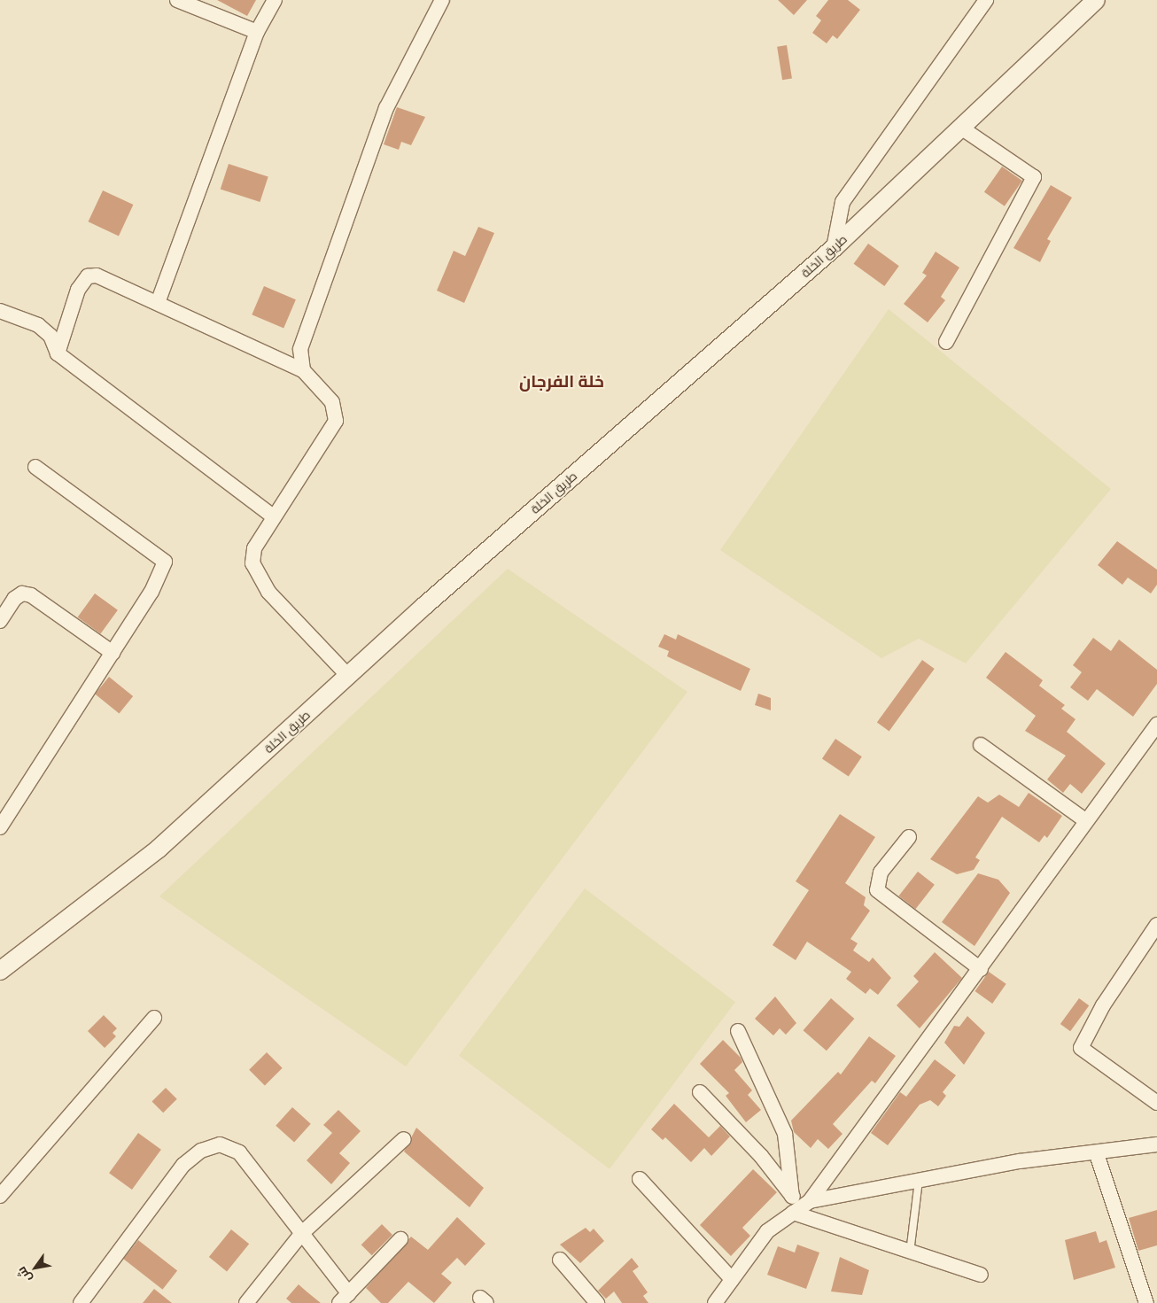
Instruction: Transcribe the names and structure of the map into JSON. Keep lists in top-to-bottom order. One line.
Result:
{"streets":{"street":["طريق الخلة"]},"districts":["خلة الفرجان"],"north":"bottom left"}
